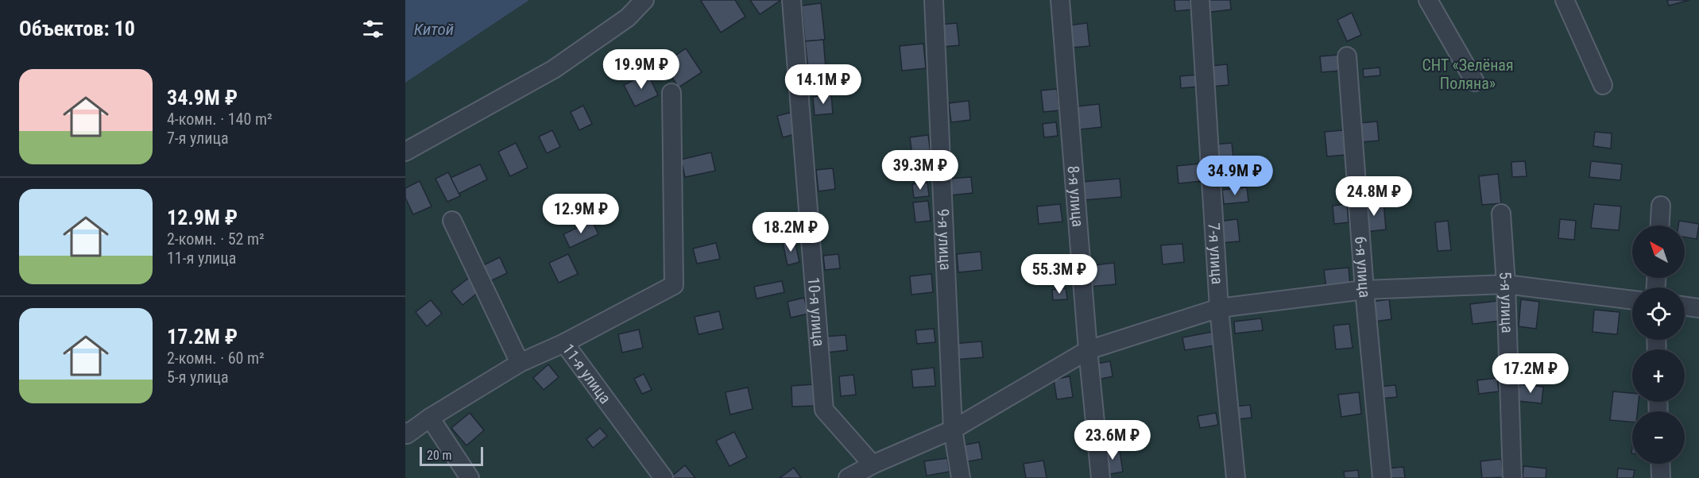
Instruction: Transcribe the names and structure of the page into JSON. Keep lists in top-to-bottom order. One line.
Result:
{"streets":{"street":["8-я улица","9-я улица","7-я улица","6-я улица","5-я улица","10-я улица","11-я улица"]},"water":["Китой"],"parks":["СНТ «Зелёная Поляна»"],"scale_bar":"20 m","north":"top left","page":{"heading":"Объектов: 10","price":["19.9M ₽","14.1M ₽","39.3M ₽","34.9M ₽","24.8M ₽","12.9M ₽","18.2M ₽","55.3M ₽","17.2M ₽","23.6M ₽"],"list":[{"name":"34.9M ₽","note":"4-комн. · 140 m² · 7-я улица"},{"name":"12.9M ₽","note":"2-комн. · 52 m² · 11-я улица"},{"name":"17.2M ₽","note":"2-комн. · 60 m² · 5-я улица"}],"map_buttons":["+","−"],"scale":"20 m"}}
